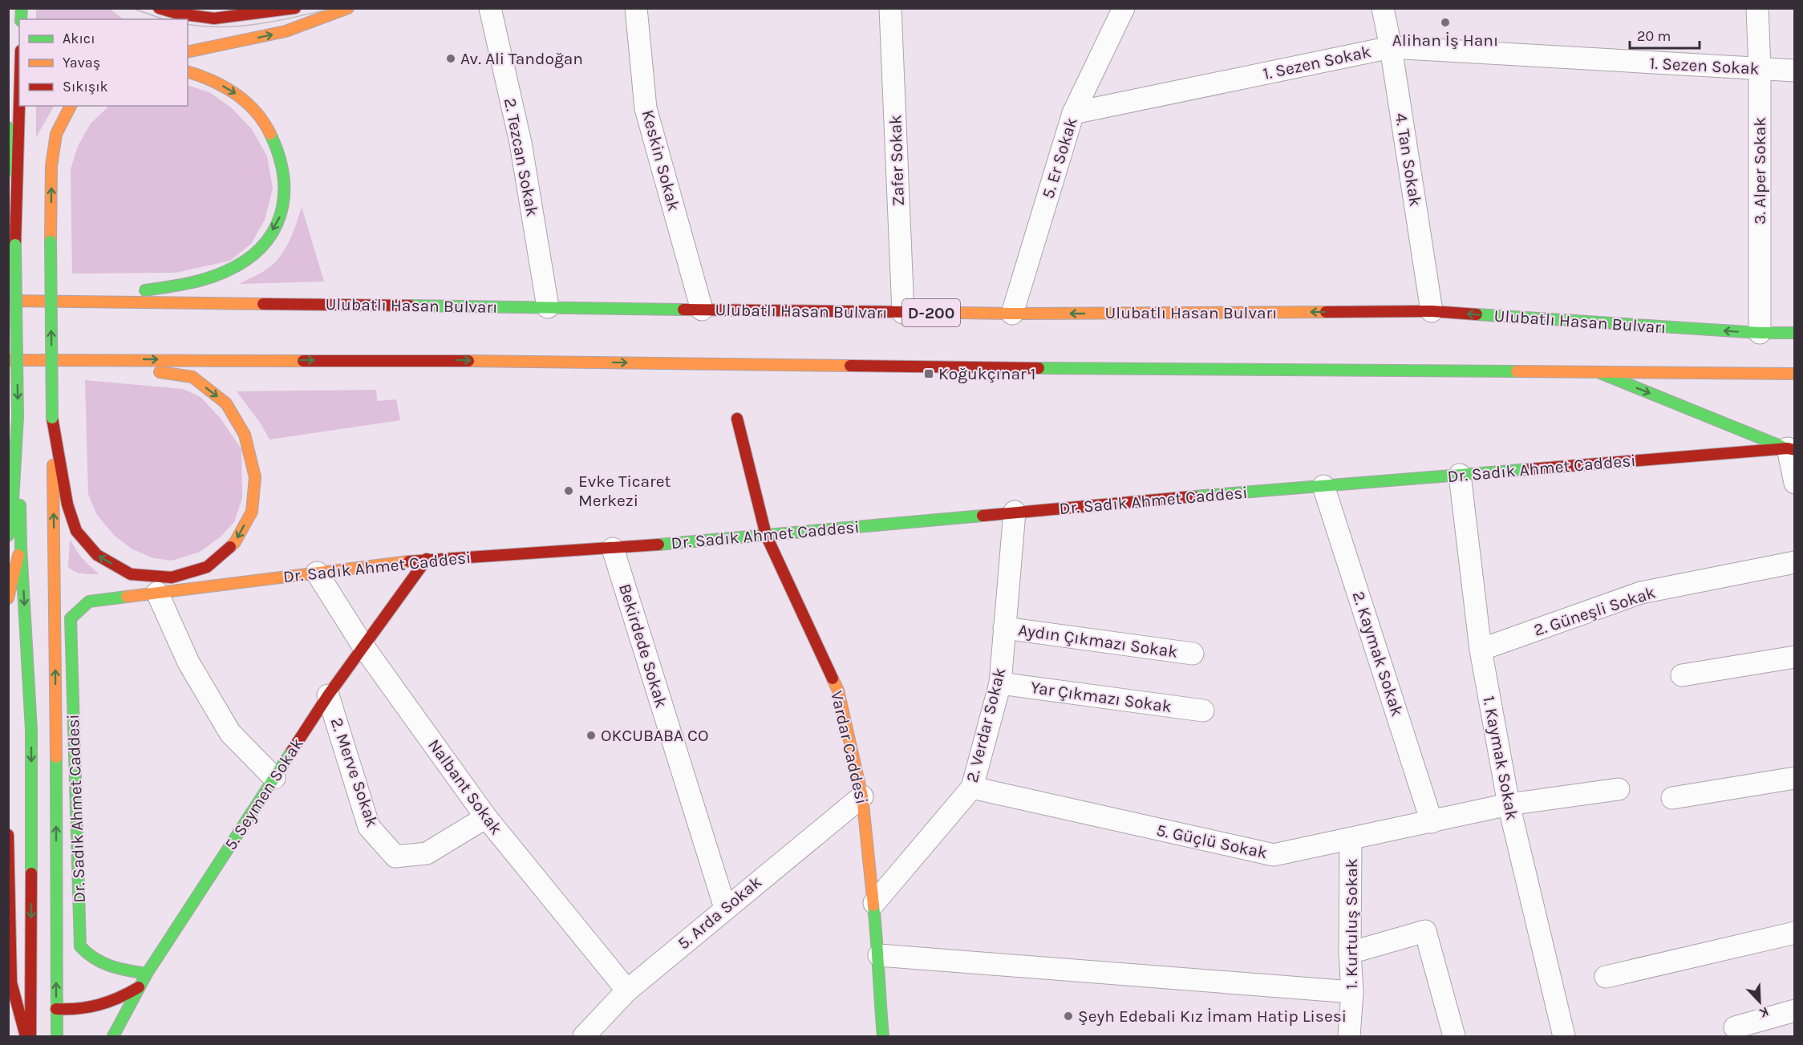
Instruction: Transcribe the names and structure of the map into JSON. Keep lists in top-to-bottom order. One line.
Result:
{"streets":{"main road":["Ulubatlı Hasan Bulvarı","D-200","Dr. Sadık Ahmet Caddesi","Vardar Caddesi","5. Seymen Sokak"],"street":["1. Sezen Sokak","2. Tezcan Sokak","5. Er Sokak","4. Tan Sokak","Keskin Sokak","Zafer Sokak","3. Alper Sokak","2. Güneşli Sokak","Aydın Çıkmazı Sokak","Bekirdede Sokak","2. Kaymak Sokak","Yar Çıkmazı Sokak","2. Verdar Sokak","1. Kaymak Sokak","2. Merve Sokak","Nalbant Sokak","5. Güçlü Sokak","5. Arda Sokak","1. Kurtuluş Sokak"]},"crossings":[["1. Sezen Sokak","5. Er Sokak"],["1. Sezen Sokak","4. Tan Sokak"],["1. Sezen Sokak","3. Alper Sokak"],["2. Tezcan Sokak","Ulubatlı Hasan Bulvarı"],["5. Er Sokak","Ulubatlı Hasan Bulvarı"],["4. Tan Sokak","Ulubatlı Hasan Bulvarı"],["Keskin Sokak","Ulubatlı Hasan Bulvarı"],["Zafer Sokak","Ulubatlı Hasan Bulvarı"],["3. Alper Sokak","Ulubatlı Hasan Bulvarı"],["Dr. Sadık Ahmet Caddesi","Bekirdede Sokak"],["Dr. Sadık Ahmet Caddesi","2. Kaymak Sokak"],["Dr. Sadık Ahmet Caddesi","2. Verdar Sokak"],["Dr. Sadık Ahmet Caddesi","Vardar Caddesi"],["Dr. Sadık Ahmet Caddesi","1. Kaymak Sokak"],["Dr. Sadık Ahmet Caddesi","Nalbant Sokak"],["Dr. Sadık Ahmet Caddesi","5. Seymen Sokak"],["2. Güneşli Sokak","1. Kaymak Sokak"],["Aydın Çıkmazı Sokak","2. Verdar Sokak"],["Bekirdede Sokak","5. Arda Sokak"],["2. Kaymak Sokak","5. Güçlü Sokak"],["Yar Çıkmazı Sokak","2. Verdar Sokak"],["2. Verdar Sokak","Vardar Caddesi"],["2. Verdar Sokak","5. Güçlü Sokak"],["Vardar Caddesi","5. Arda Sokak"],["1. Kaymak Sokak","5. Güçlü Sokak"],["2. Merve Sokak","Nalbant Sokak"],["2. Merve Sokak","5. Seymen Sokak"],["Nalbant Sokak","5. Seymen Sokak"],["Nalbant Sokak","5. Arda Sokak"],["5. Güçlü Sokak","1. Kurtuluş Sokak"]],"places":{"other":["Alihan İş Hanı","Av. Ali Tandoğan","Evke Ticaret Merkezi","OKCUBABA CO","Şeyh Edebali Kız İmam Hatip Lisesi"],"transit":["Koğukçınar 1"]},"legend":["Akıcı","Yavaş","Sıkışık"],"scale_bar":"20 m","north":"bottom right"}
